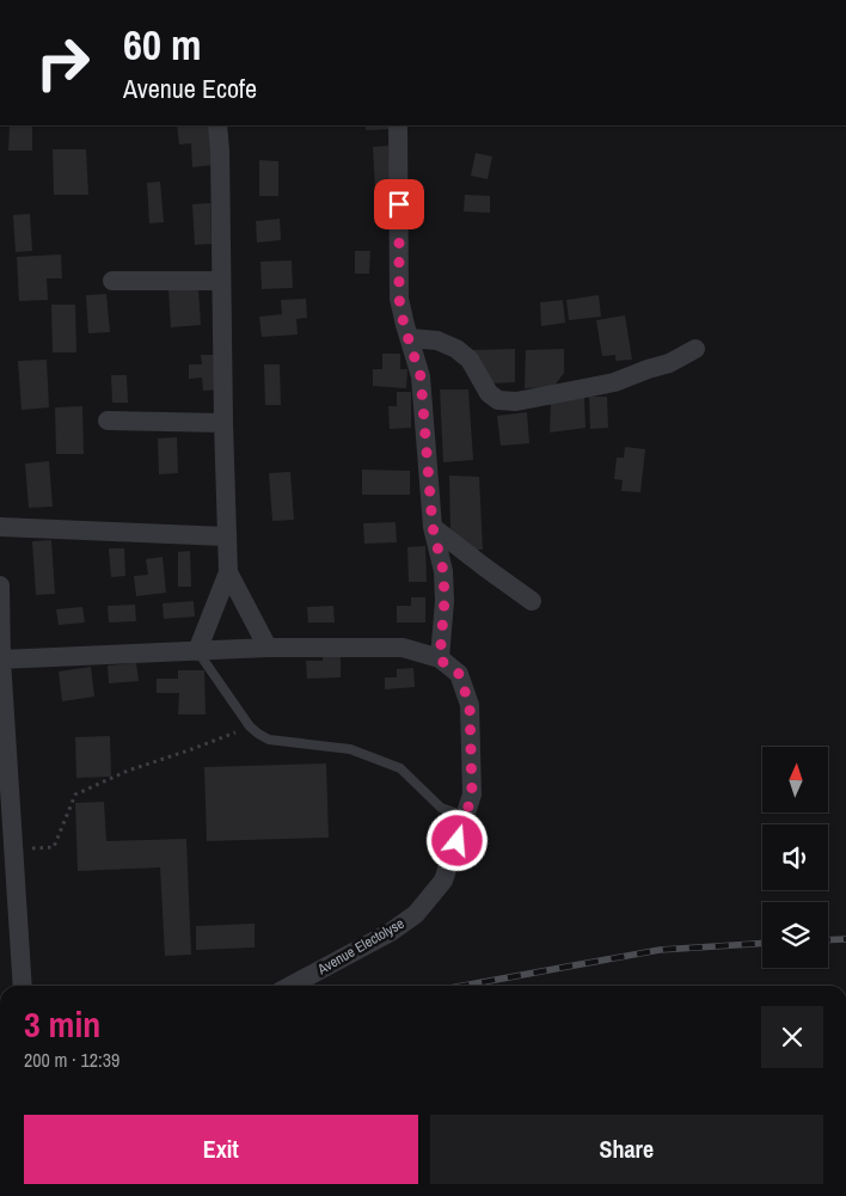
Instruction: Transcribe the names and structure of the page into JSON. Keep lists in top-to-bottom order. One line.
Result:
{"streets":{"street":["Avenue Electolyse"]},"north":"top","page":{"turn":["60 m","Avenue Ecofe"],"heading":["3 min","200 m · 12:39"],"buttons":["Exit","Share"]}}
